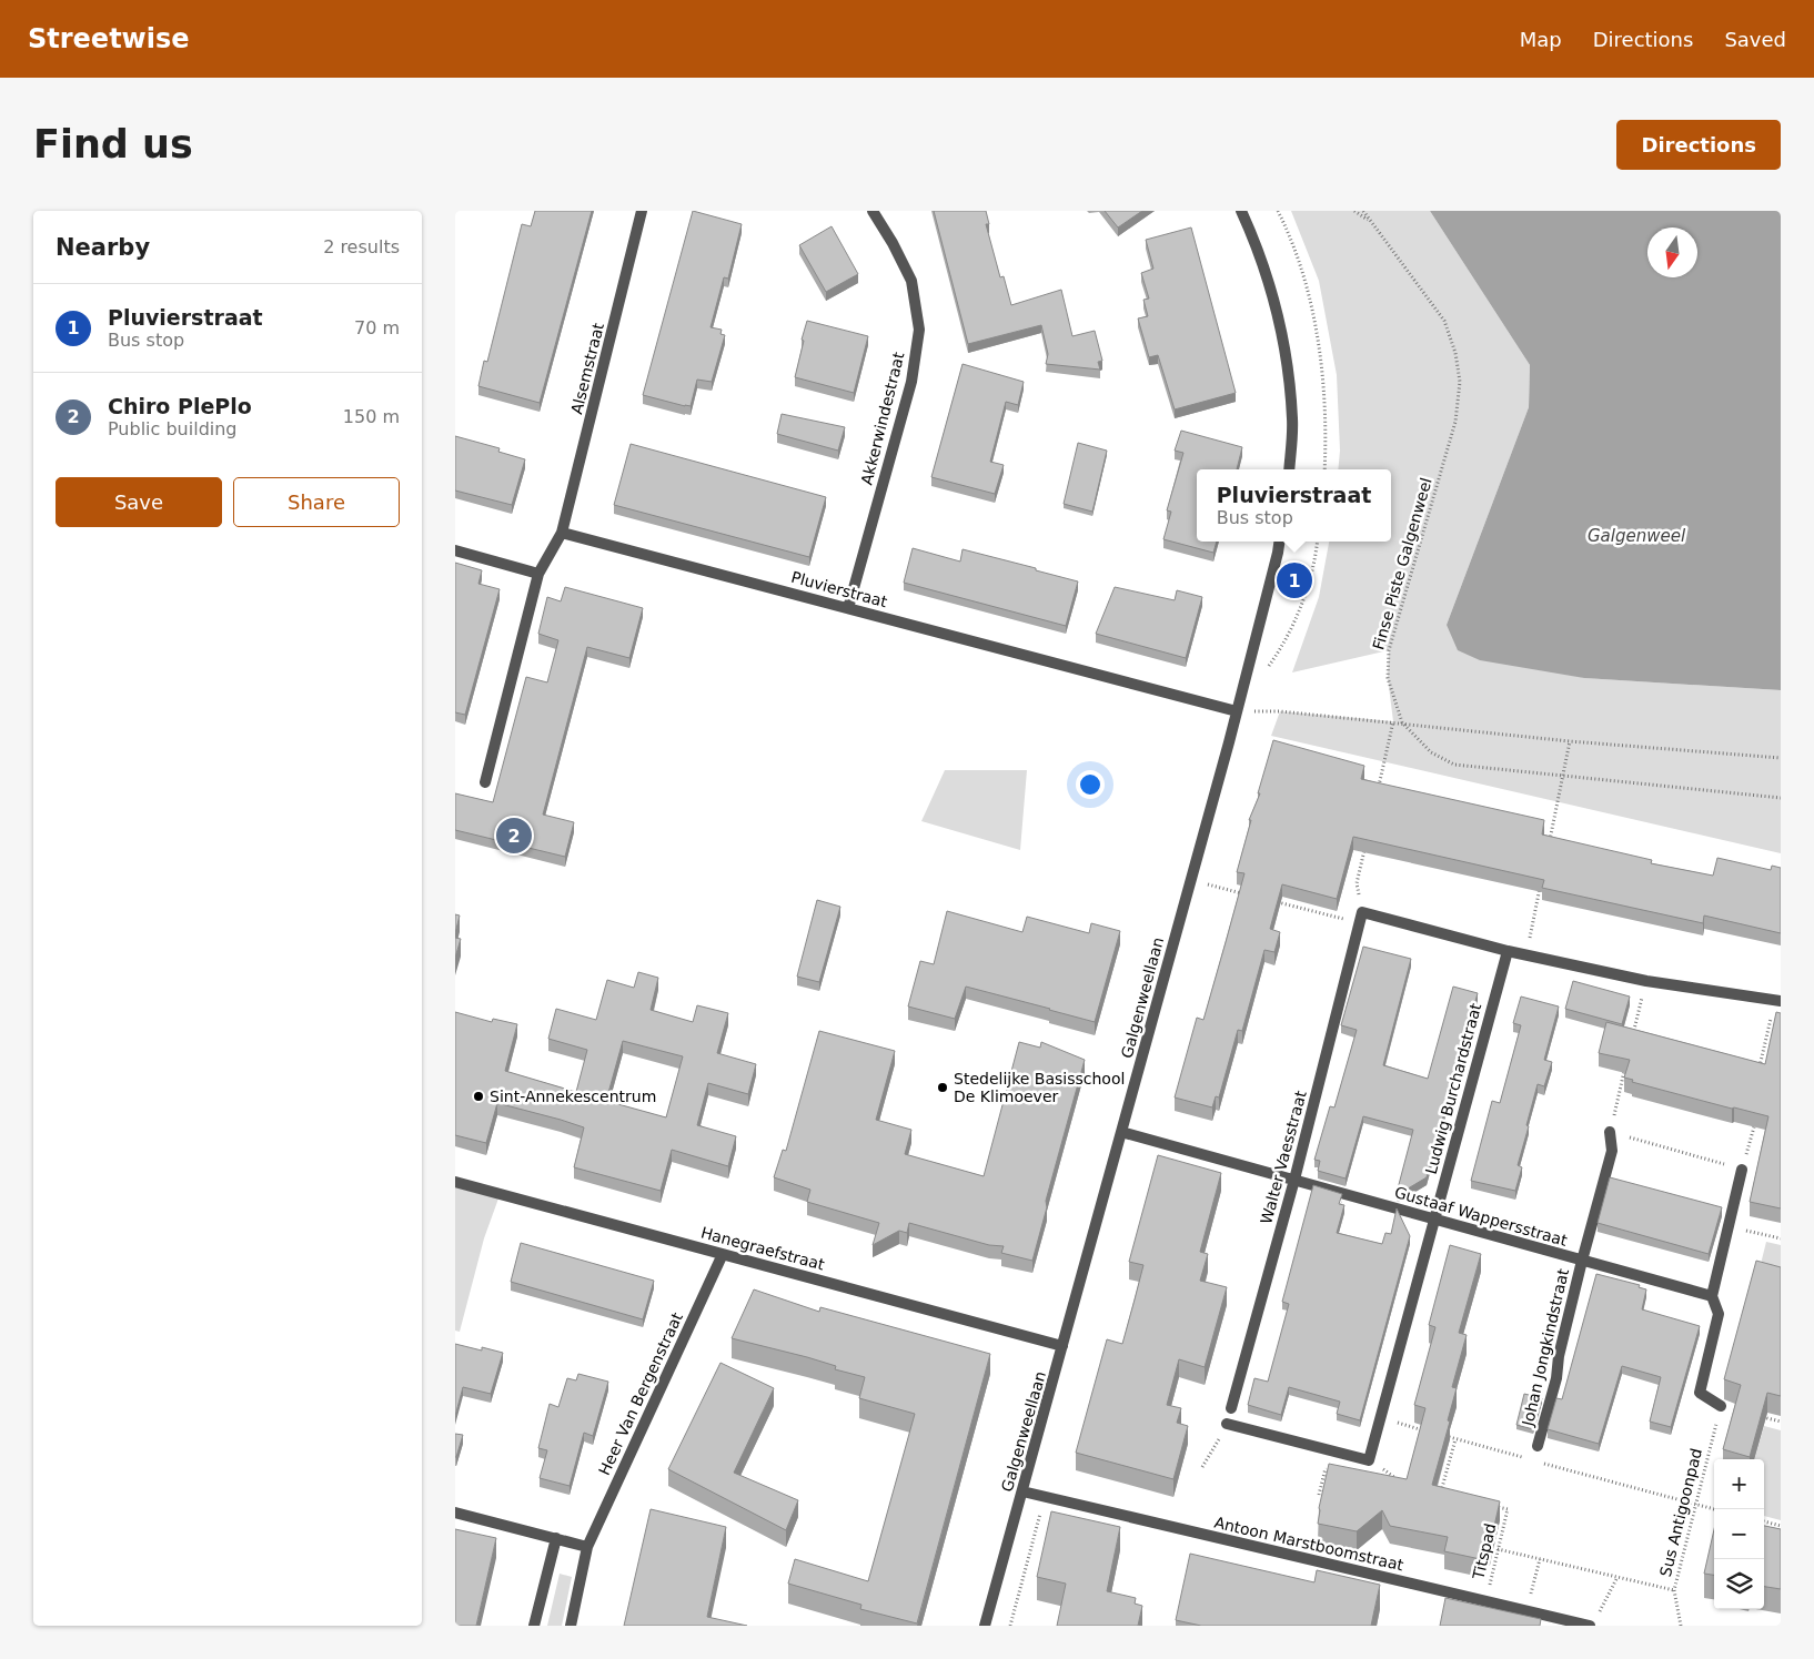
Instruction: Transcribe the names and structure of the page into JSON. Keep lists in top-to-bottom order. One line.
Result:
{"streets":{"street":["Alsemstraat","Akkerwindestraat","Pluvierstraat","Galgenweellaan","Ludwig Burchardstraat","Walter Vaesstraat","Gustaaf Wappersstraat","Hanegraefstraat","Johan Jongkindstraat","Heer Van Bergenstraat","Antoon Marstboomstraat"],"path":["Finse Piste Galgenweel","Sus Antigoonpad","Titspad"]},"crossings":[["Alsemstraat","Pluvierstraat"],["Akkerwindestraat","Pluvierstraat"],["Pluvierstraat","Galgenweellaan"],["Galgenweellaan","Gustaaf Wappersstraat"],["Galgenweellaan","Hanegraefstraat"],["Galgenweellaan","Antoon Marstboomstraat"],["Ludwig Burchardstraat","Gustaaf Wappersstraat"],["Walter Vaesstraat","Gustaaf Wappersstraat"],["Gustaaf Wappersstraat","Johan Jongkindstraat"],["Hanegraefstraat","Heer Van Bergenstraat"],["Antoon Marstboomstraat","Titspad"]],"water":["Galgenweel"],"places":["Stedelijke Basisschool De Klimoever","Sint-Annekescentrum"],"north":"bottom","page":{"header":"Streetwise","nav":["Map","Directions","Saved"],"buttons":["Directions",["Save","Share"]],"title":"Find us","heading":["Nearby","2 results"],"list":[{"mark":"1","name":"Pluvierstraat","note":"Bus stop","value":"70 m"},{"mark":"2","name":"Chiro PlePlo","note":"Public building","value":"150 m"}],"popup":["Pluvierstraat","Bus stop"],"pins":["1","2"],"map_buttons":["+","−"]}}
